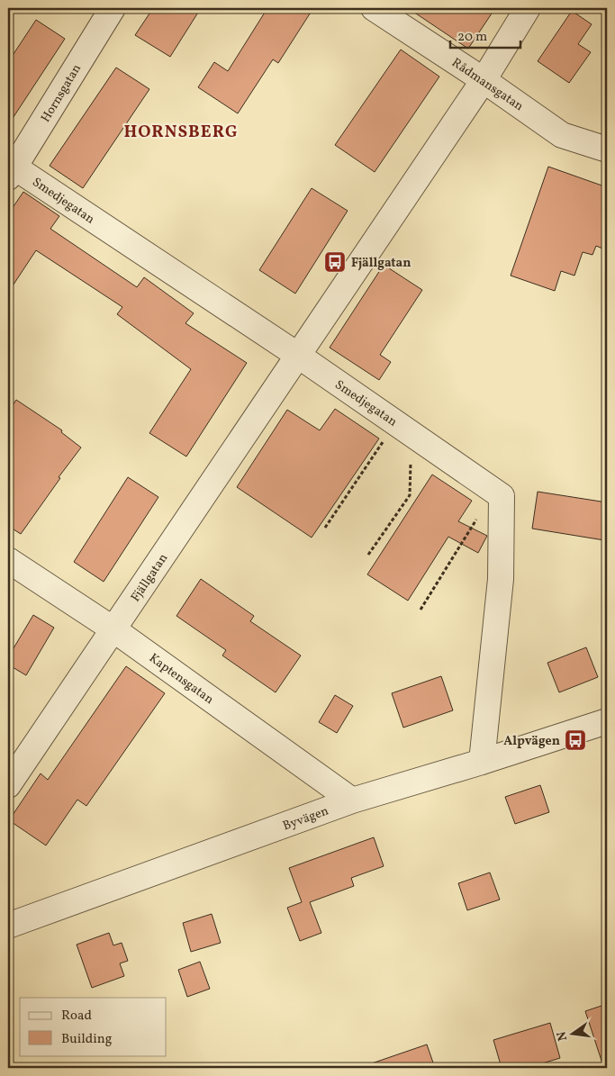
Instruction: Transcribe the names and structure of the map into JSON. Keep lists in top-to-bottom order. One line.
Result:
{"streets":{"street":["Rådmansgatan","Hornsgatan","Smedjegatan","Fjällgatan","Kaptensgatan","Byvägen"]},"crossings":[["Rådmansgatan","Fjällgatan"],["Hornsgatan","Smedjegatan"],["Smedjegatan","Fjällgatan"],["Fjällgatan","Kaptensgatan"],["Kaptensgatan","Byvägen"]],"districts":["HORNSBERG"],"places":{"bus stop":["Fjällgatan","Alpvägen"]},"legend":["Road","Building"],"scale_bar":"20 m","north":"left"}
